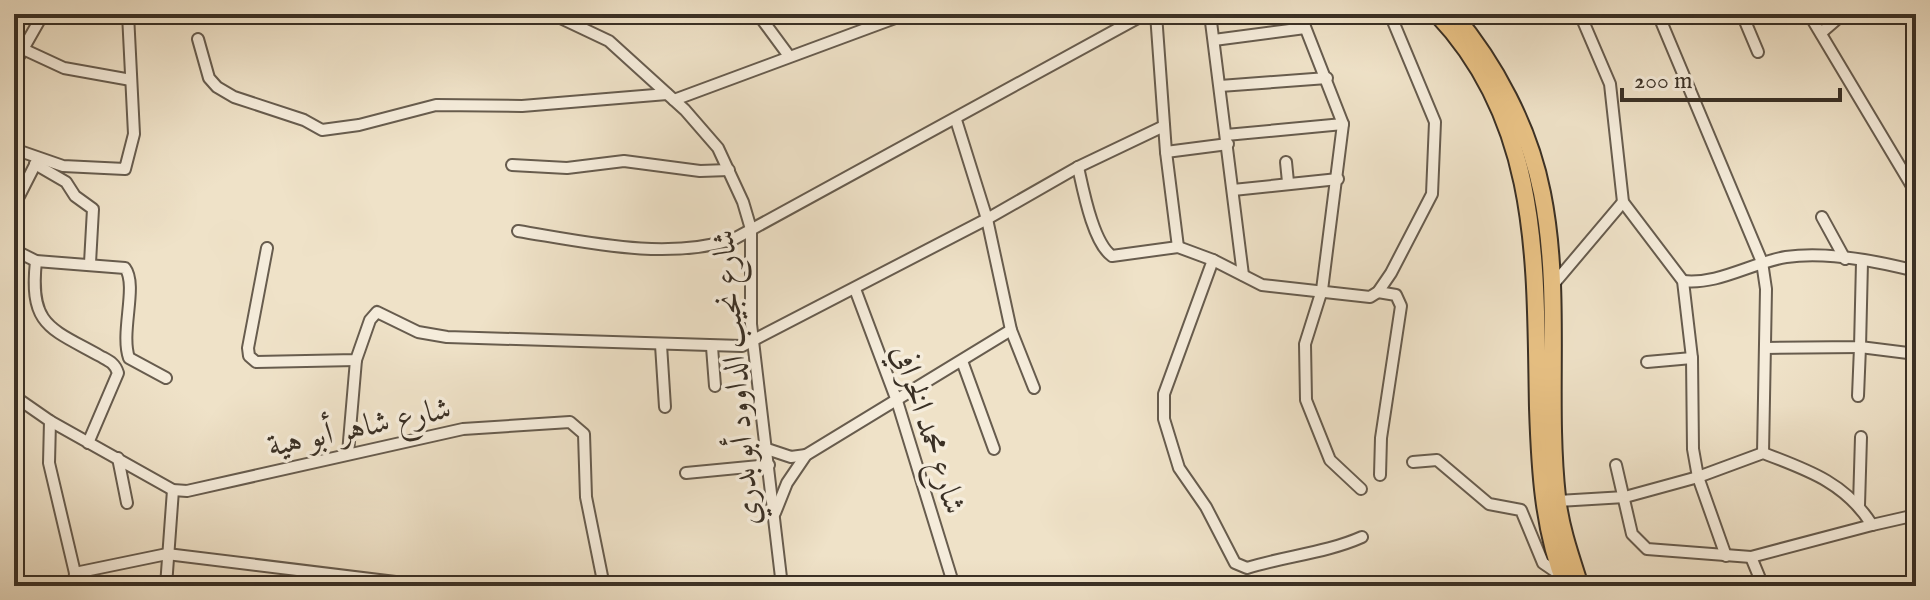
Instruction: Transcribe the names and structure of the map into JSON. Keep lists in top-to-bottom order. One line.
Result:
{"streets":{"street":["شارع نجيب الداوود أبو بدري","شارع شاهر أبو هية","شارع محمد الخرافي"]},"scale_bar":"200 m"}
